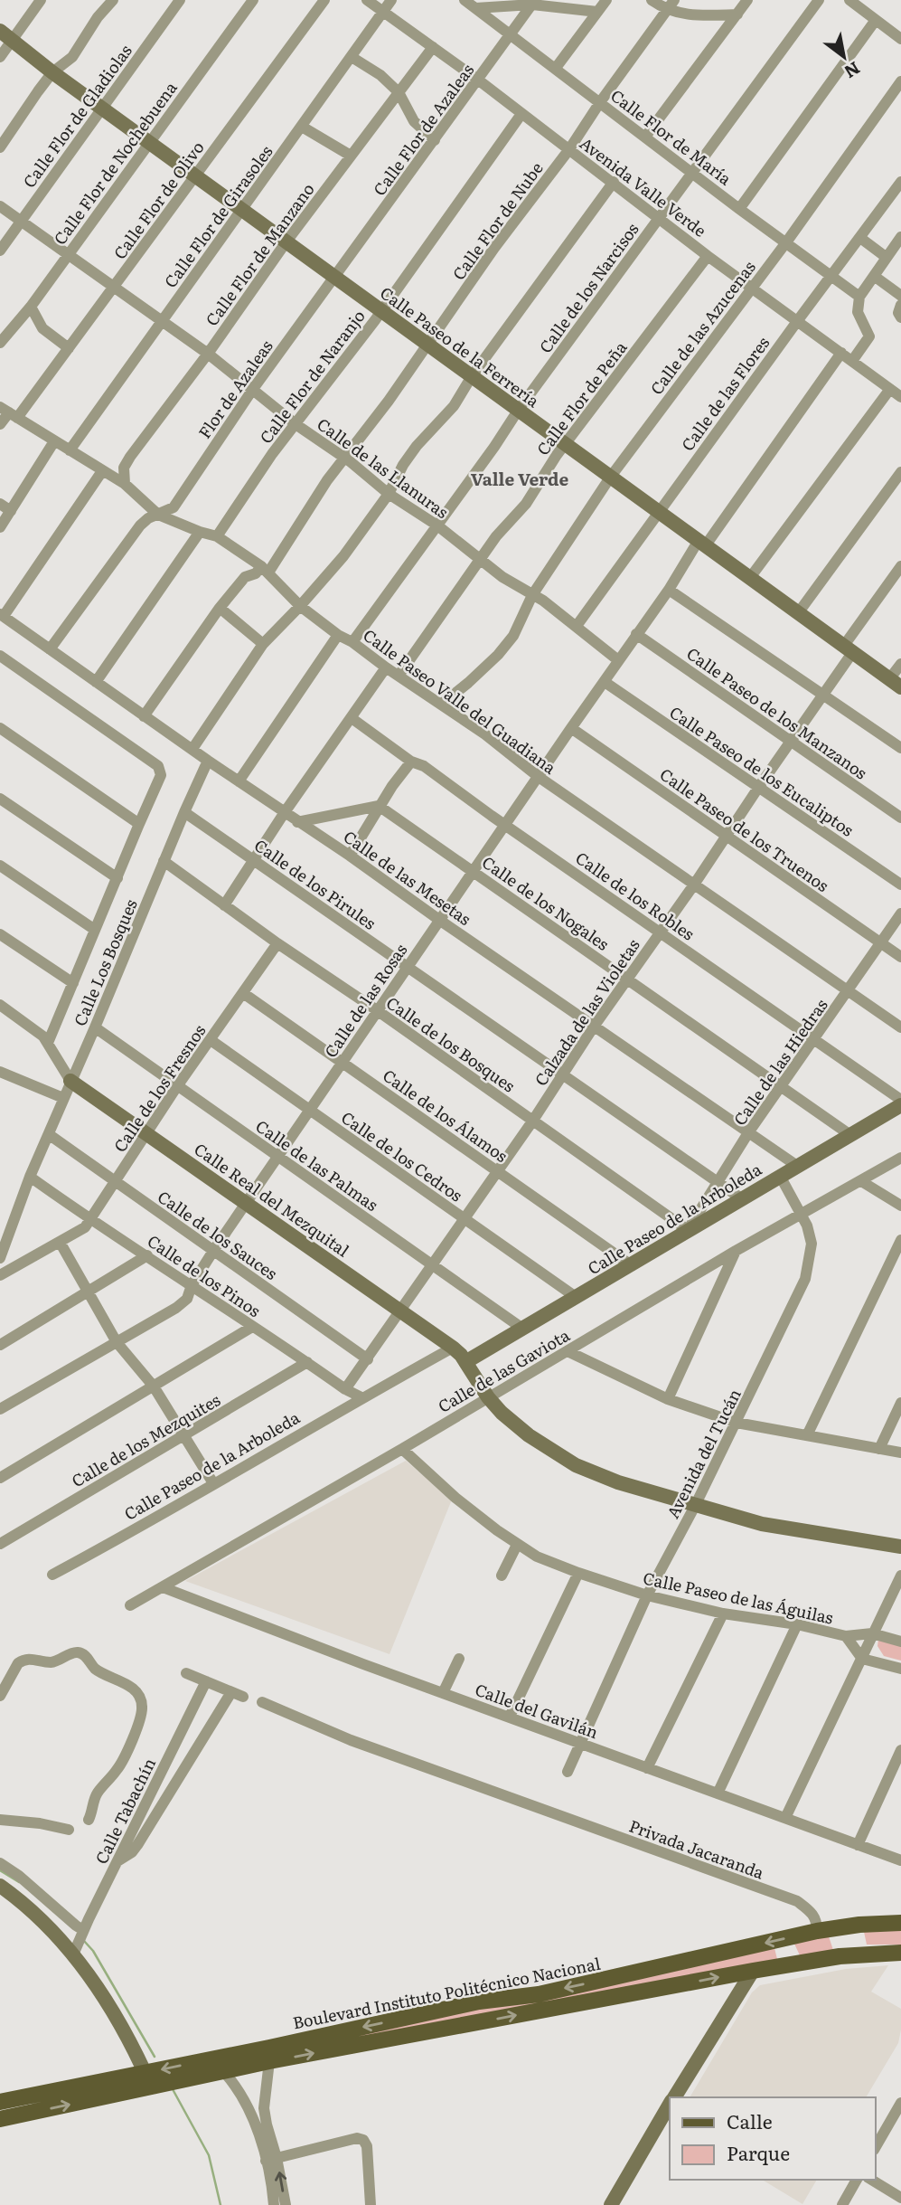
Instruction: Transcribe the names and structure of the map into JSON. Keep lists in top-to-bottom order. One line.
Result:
{"streets":{"main road":["Boulevard Instituto Politécnico Nacional"],"street":["Calle Flor de Gladiolas","Calle Flor de Azaleas","Calle Flor de María","Calle Flor de Nochebuena","Avenida Valle Verde","Calle Flor de Olivo","Calle Flor de Girasoles","Calle Flor de Nube","Calle Flor de Manzano","Calle de los Narcisos","Calle de las Azucenas","Calle Paseo de la Ferrería","Calle Flor de Naranjo","Flor de Azaleas","Calle de las Flores","Calle Flor de Peña","Calle de las Llanuras","Calle Paseo Valle del Guadiana","Calle Paseo de los Manzanos","Calle Paseo de los Eucaliptos","Calle Paseo de los Truenos","Calle de las Mesetas","Calle de los Pirules","Calle de los Robles","Calle de los Nogales","Calle Los Bosques","Calle de las Rosas","Calzada de las Violetas","Calle de los Bosques","Calle de las Hiedras","Calle de los Fresnos","Calle de los Álamos","Calle de los Cedros","Calle de las Palmas","Calle Real del Mezquital","Calle Paseo de la Arboleda","Calle de los Sauces","Calle de los Pinos","Calle de las Gaviota","Calle de los Mezquites","Avenida del Tucán","Calle Paseo de las Águilas","Calle del Gavilán","Calle Tabachín","Privada Jacaranda"]},"crossings":[["Calle Flor de Gladiolas","Calle Paseo de la Ferrería"],["Calle Flor de Gladiolas","Calle de las Llanuras"],["Calle Flor de Azaleas","Calle Flor de María"],["Calle Flor de Azaleas","Avenida Valle Verde"],["Calle Flor de Azaleas","Calle Paseo de la Ferrería"],["Calle Flor de Azaleas","Flor de Azaleas"],["Calle Flor de María","Calle Flor de Nube"],["Calle Flor de María","Calle de los Narcisos"],["Calle Flor de María","Calle de las Azucenas"],["Calle Flor de María","Calle de las Flores"],["Calle Flor de Nochebuena","Calle Paseo de la Ferrería"],["Calle Flor de Nochebuena","Calle de las Llanuras"],["Avenida Valle Verde","Calle Flor de Girasoles"],["Avenida Valle Verde","Calle Flor de Nube"],["Avenida Valle Verde","Calle Flor de Manzano"],["Avenida Valle Verde","Calle de los Narcisos"],["Avenida Valle Verde","Calle de las Azucenas"],["Avenida Valle Verde","Calle Flor de Naranjo"],["Avenida Valle Verde","Calle de las Flores"],["Avenida Valle Verde","Calle Flor de Peña"],["Avenida Valle Verde","Calle de las Rosas"],["Calle Flor de Olivo","Calle Paseo de la Ferrería"],["Calle Flor de Olivo","Calle de las Llanuras"],["Calle Flor de Olivo","Calle Paseo Valle del Guadiana"],["Calle Flor de Girasoles","Calle Paseo de la Ferrería"],["Calle Flor de Girasoles","Calle de las Llanuras"],["Calle Flor de Girasoles","Calle Paseo Valle del Guadiana"],["Calle Flor de Nube","Calle Paseo de la Ferrería"],["Calle Flor de Nube","Calle de las Llanuras"],["Calle Flor de Nube","Calle Paseo Valle del Guadiana"],["Calle Flor de Nube","Calle de las Mesetas"],["Calle Flor de Manzano","Calle Paseo de la Ferrería"],["Calle Flor de Manzano","Calle de las Llanuras"],["Calle Flor de Manzano","Calle Paseo Valle del Guadiana"],["Calle de los Narcisos","Calle Paseo de la Ferrería"],["Calle de los Narcisos","Calle de las Llanuras"],["Calle de los Narcisos","Calle Paseo Valle del Guadiana"],["Calle de las Azucenas","Calle Paseo de la Ferrería"],["Calle de las Azucenas","Calle de las Llanuras"],["Calle de las Azucenas","Calle Paseo Valle del Guadiana"],["Calle Paseo de la Ferrería","Calle Flor de Naranjo"],["Calle Paseo de la Ferrería","Flor de Azaleas"],["Calle Paseo de la Ferrería","Calle de las Flores"],["Calle Paseo de la Ferrería","Calle Flor de Peña"],["Calle Paseo de la Ferrería","Calle de las Rosas"],["Calle Paseo de la Ferrería","Calzada de las Violetas"],["Calle Flor de Naranjo","Calle de las Llanuras"],["Calle Flor de Naranjo","Calle Paseo Valle del Guadiana"],["Flor de Azaleas","Calle de las Llanuras"],["Flor de Azaleas","Calle Paseo Valle del Guadiana"],["Flor de Azaleas","Calle de las Mesetas"],["Calle de las Flores","Calle de las Llanuras"],["Calle Flor de Peña","Calle de las Llanuras"],["Calle Flor de Peña","Calle Paseo Valle del Guadiana"],["Calle de las Llanuras","Calle de las Rosas"],["Calle Paseo Valle del Guadiana","Calle de las Rosas"],["Calle Paseo Valle del Guadiana","Calzada de las Violetas"],["Calle Paseo Valle del Guadiana","Calle de las Hiedras"],["Calle Paseo de los Manzanos","Calle de las Rosas"],["Calle Paseo de los Manzanos","Calzada de las Violetas"],["Calle Paseo de los Eucaliptos","Calle de las Rosas"],["Calle Paseo de los Eucaliptos","Calzada de las Violetas"],["Calle Paseo de los Truenos","Calle de las Rosas"],["Calle Paseo de los Truenos","Calzada de las Violetas"],["Calle Paseo de los Truenos","Calle de las Hiedras"],["Calle de las Mesetas","Calle Los Bosques"],["Calle de las Mesetas","Calle de las Rosas"],["Calle de las Mesetas","Calzada de las Violetas"],["Calle de las Mesetas","Calle de las Hiedras"],["Calle de las Mesetas","Calle Paseo de la Arboleda"],["Calle de los Pirules","Calle Los Bosques"],["Calle de los Pirules","Calle de las Rosas"],["Calle de los Pirules","Calzada de las Violetas"],["Calle de los Pirules","Calle de las Hiedras"],["Calle de los Pirules","Calle Paseo de la Arboleda"],["Calle de los Robles","Calle de las Rosas"],["Calle de los Robles","Calzada de las Violetas"],["Calle de los Robles","Calle de las Hiedras"],["Calle de los Robles","Calle Paseo de la Arboleda"],["Calle de los Nogales","Calle de las Rosas"],["Calle de los Nogales","Calzada de las Violetas"],["Calle de los Nogales","Calle de las Hiedras"],["Calle de los Nogales","Calle Paseo de la Arboleda"],["Calle Los Bosques","Calle de los Bosques"],["Calle Los Bosques","Calle de las Palmas"],["Calle Los Bosques","Calle Real del Mezquital"],["Calle Los Bosques","Calle de los Sauces"],["Calle Los Bosques","Calle de los Pinos"],["Calle de las Rosas","Calle de los Bosques"],["Calle de las Rosas","Calle de los Álamos"],["Calle de las Rosas","Calle de los Cedros"],["Calle de las Rosas","Calle de las Palmas"],["Calle de las Rosas","Calle Real del Mezquital"],["Calle de las Rosas","Calle de los Sauces"],["Calle de las Rosas","Calle de los Pinos"],["Calzada de las Violetas","Calle de los Bosques"],["Calzada de las Violetas","Calle de los Álamos"],["Calzada de las Violetas","Calle de los Cedros"],["Calzada de las Violetas","Calle de las Palmas"],["Calzada de las Violetas","Calle Real del Mezquital"],["Calzada de las Violetas","Calle de los Sauces"],["Calzada de las Violetas","Calle de los Pinos"],["Calle de los Bosques","Calle de las Hiedras"],["Calle de los Bosques","Calle de los Fresnos"],["Calle de los Bosques","Calle Paseo de la Arboleda"],["Calle de las Hiedras","Calle Paseo de la Arboleda"],["Calle de los Fresnos","Calle de los Álamos"],["Calle de los Fresnos","Calle de los Cedros"],["Calle de los Fresnos","Calle de las Palmas"],["Calle de los Fresnos","Calle Real del Mezquital"],["Calle de los Fresnos","Calle de los Sauces"],["Calle de los Fresnos","Calle de los Pinos"],["Calle de los Álamos","Calle Paseo de la Arboleda"],["Calle de los Cedros","Calle Paseo de la Arboleda"],["Calle de las Palmas","Calle Paseo de la Arboleda"],["Calle Real del Mezquital","Calle Paseo de la Arboleda"],["Calle Real del Mezquital","Calle de las Gaviota"],["Calle Real del Mezquital","Avenida del Tucán"],["Calle Paseo de la Arboleda","Calle de los Pinos"],["Calle Paseo de la Arboleda","Avenida del Tucán"],["Calle de los Pinos","Calle de los Mezquites"],["Calle de las Gaviota","Avenida del Tucán"],["Calle de las Gaviota","Calle Paseo de las Águilas"],["Calle de las Gaviota","Calle del Gavilán"],["Avenida del Tucán","Calle Paseo de las Águilas"],["Avenida del Tucán","Calle del Gavilán"],["Privada Jacaranda","Boulevard Instituto Politécnico Nacional"]],"districts":["Valle Verde"],"legend":["Calle","Parque"],"north":"bottom right"}
